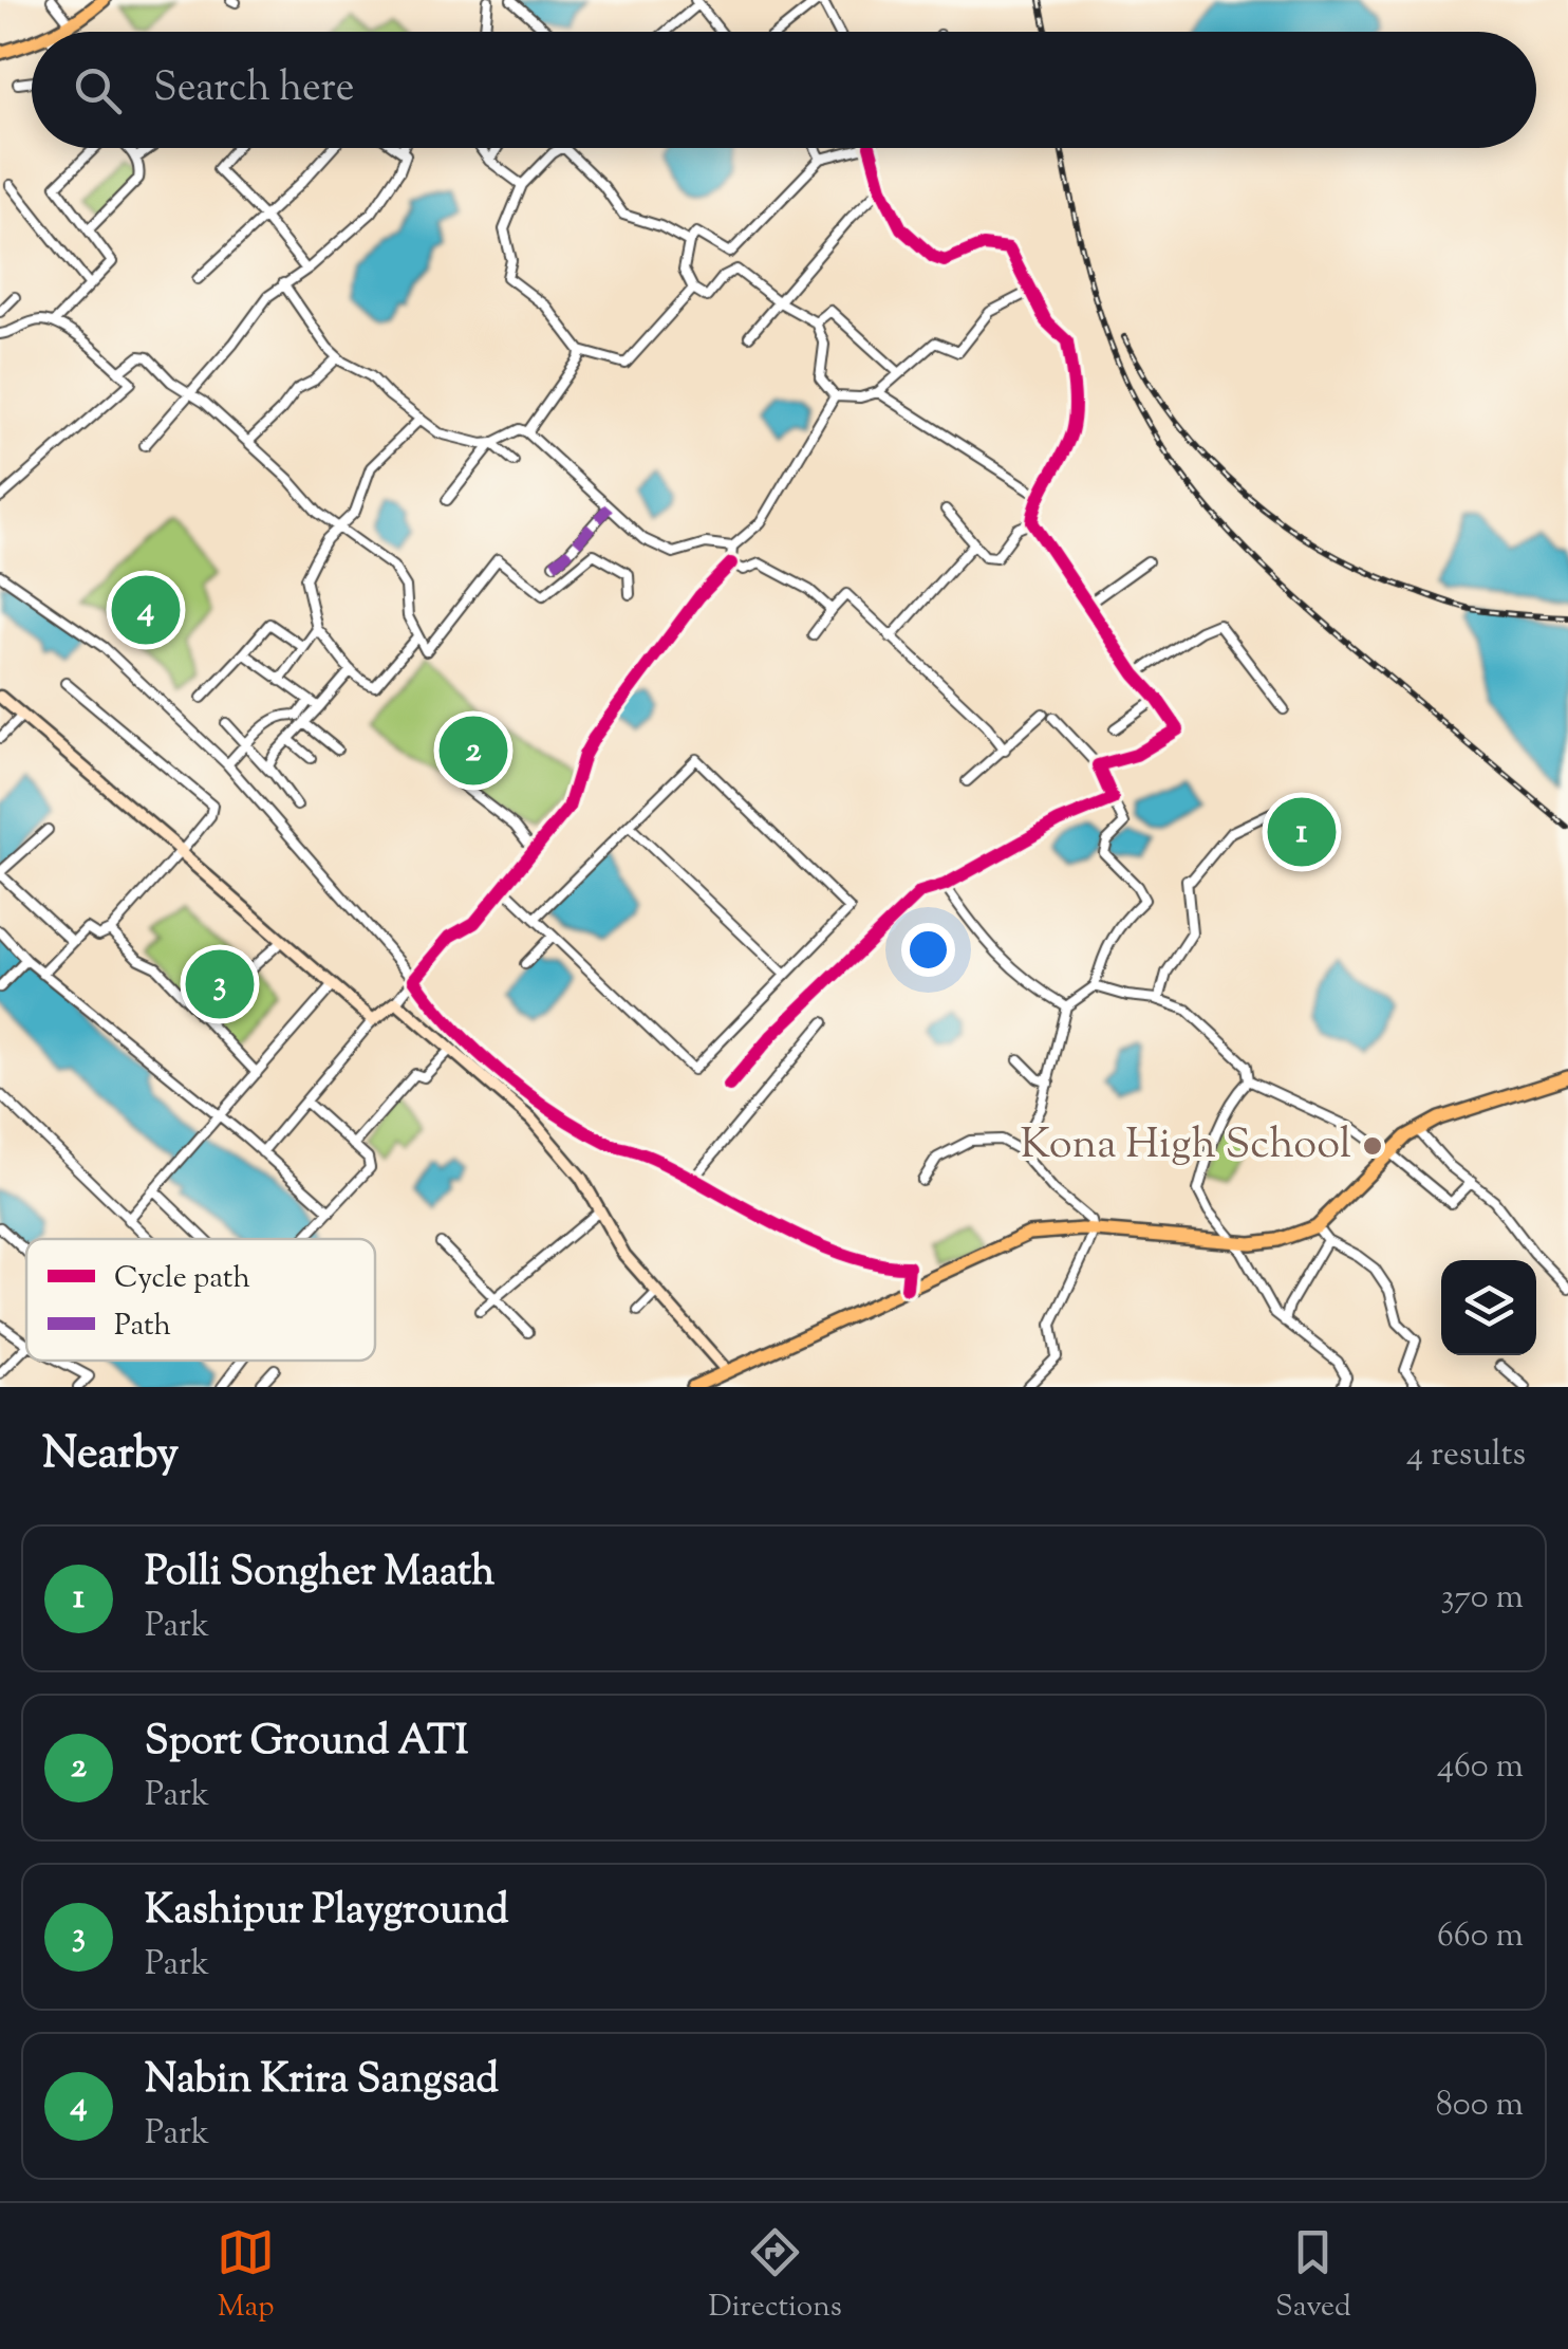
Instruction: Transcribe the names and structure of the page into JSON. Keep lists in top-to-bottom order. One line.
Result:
{"places":["Kona High School"],"legend":["Cycle path","Path"],"page":{"search":"Search here","pins":["4","2","1","3"],"heading":["Nearby","4 results"],"list":[{"mark":"1","name":"Polli Songher Maath","note":"Park","value":"370 m"},{"mark":"2","name":"Sport Ground ATI","note":"Park","value":"460 m"},{"mark":"3","name":"Kashipur Playground","note":"Park","value":"660 m"},{"mark":"4","name":"Nabin Krira Sangsad","note":"Park","value":"800 m"}],"nav":["Map","Directions","Saved"]}}
